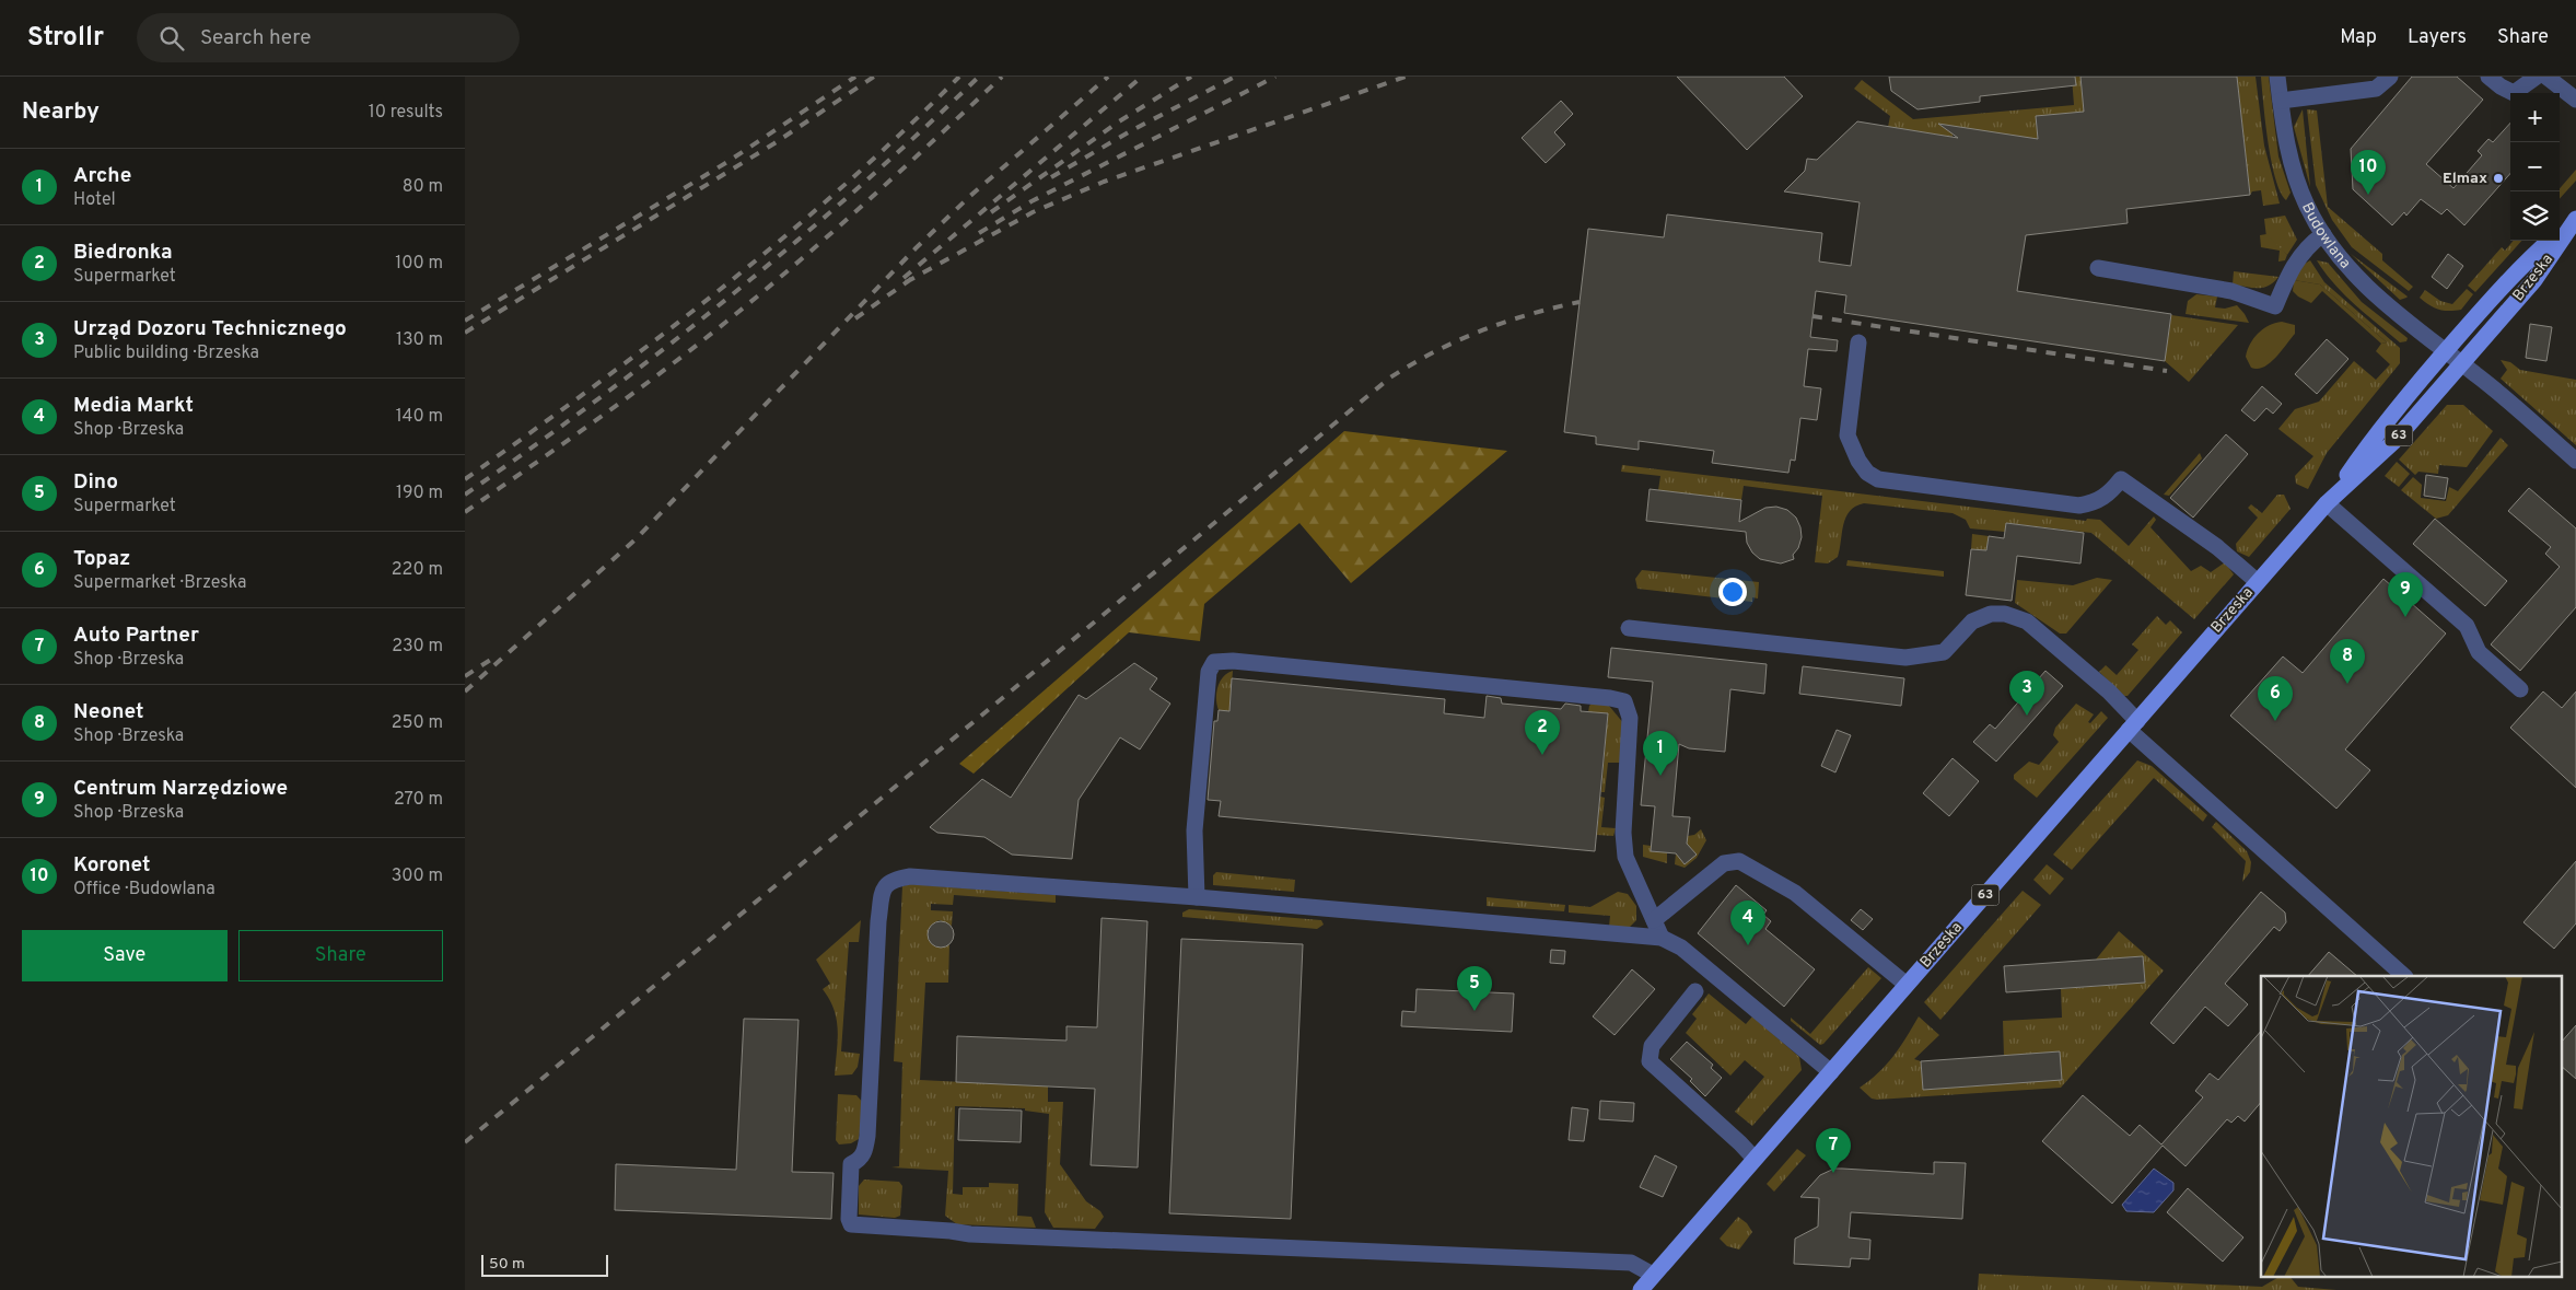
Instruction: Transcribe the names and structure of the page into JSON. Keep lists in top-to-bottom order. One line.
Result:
{"streets":{"main road":["Brzeska","63"],"street":["Budowlana"]},"crossings":[["Budowlana","Brzeska"]],"places":["Elmax"],"scale_bar":"50 m","page":{"header":"Strollr","search":"Search here","nav":["Map","Layers","Share"],"heading":["Nearby","10 results"],"map_buttons":["+","−"],"list":[{"mark":"1","name":"Arche","note":"Hotel","value":"80 m"},{"mark":"2","name":"Biedronka","note":"Supermarket","value":"100 m"},{"mark":"3","name":"Urząd Dozoru Technicznego","note":"Public building · Brzeska","value":"130 m"},{"mark":"4","name":"Media Markt","note":"Shop · Brzeska","value":"140 m"},{"mark":"5","name":"Dino","note":"Supermarket","value":"190 m"},{"mark":"6","name":"Topaz","note":"Supermarket · Brzeska","value":"220 m"},{"mark":"7","name":"Auto Partner","note":"Shop · Brzeska","value":"230 m"},{"mark":"8","name":"Neonet","note":"Shop · Brzeska","value":"250 m"},{"mark":"9","name":"Centrum Narzędziowe","note":"Shop · Brzeska","value":"270 m"},{"mark":"10","name":"Koronet","note":"Office · Budowlana","value":"300 m"}],"pins":["10","9","8","3","6","2","1","4","5","7"],"buttons":["Save","Share"],"scale":"50 m"}}
